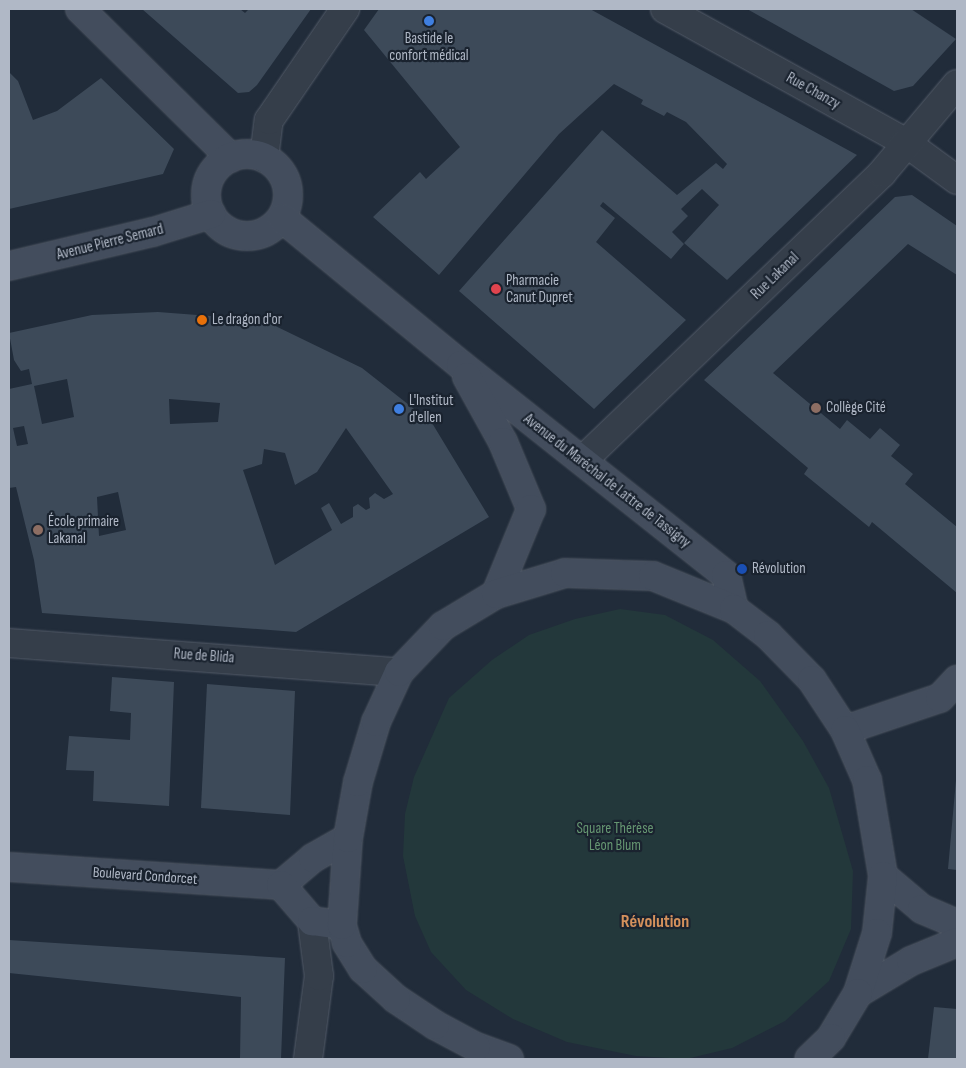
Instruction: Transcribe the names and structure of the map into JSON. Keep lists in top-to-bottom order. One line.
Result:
{"streets":{"main road":["Avenue Pierre Semard","Avenue du Maréchal de Lattre de Tassigny","Boulevard Condorcet"],"street":["Rue Chanzy","Rue Lakanal","Rue de Blida"]},"crossings":[["Rue Chanzy","Rue Lakanal"],["Avenue Pierre Semard","Avenue du Maréchal de Lattre de Tassigny"],["Rue Lakanal","Avenue du Maréchal de Lattre de Tassigny"]],"districts":["Révolution"],"parks":["Square Thérèse Léon Blum"],"places":["Bastide le confort médical","Pharmacie Canut Dupret","Le dragon d'or","Collège Cité","L'Institut d'ellen","École primaire Lakanal","Révolution"]}
